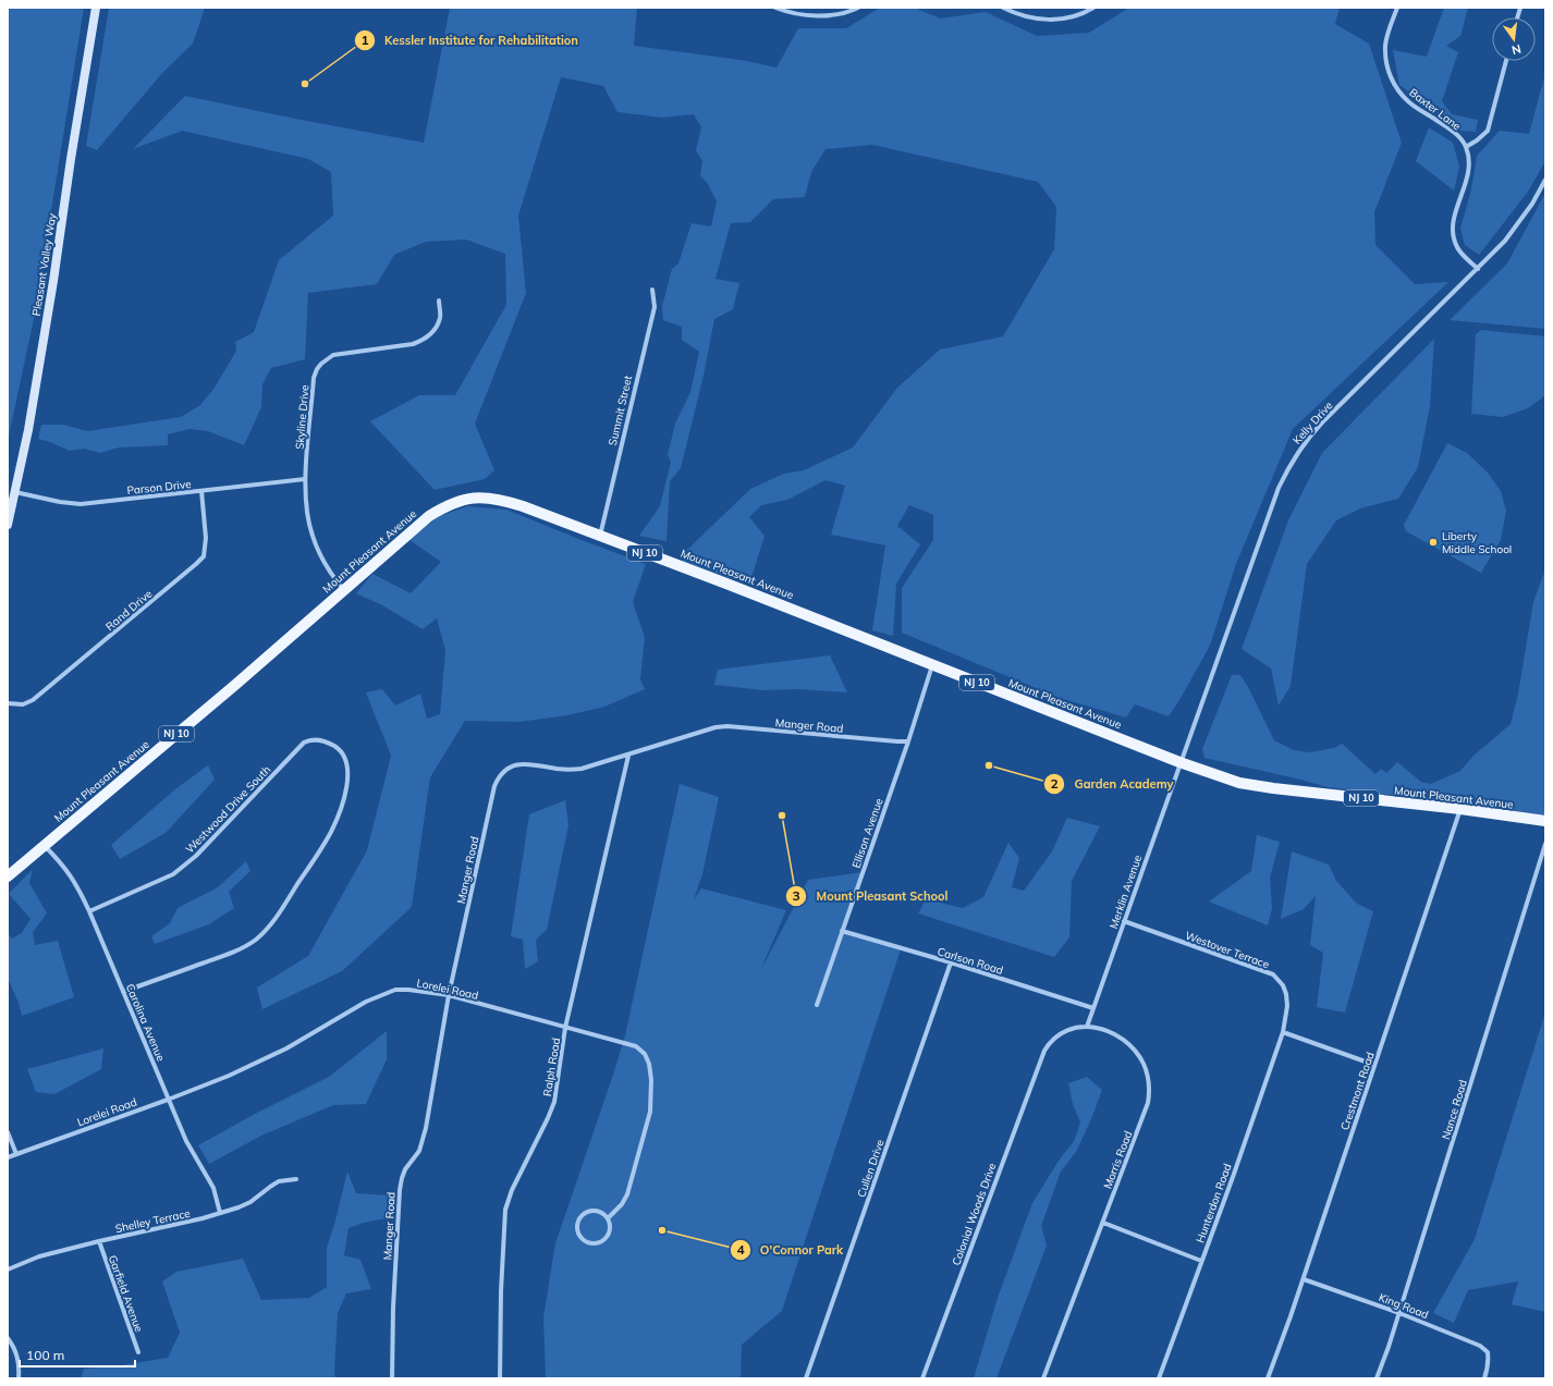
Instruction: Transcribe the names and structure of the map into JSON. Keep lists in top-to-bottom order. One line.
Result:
{"streets":{"main road":["Pleasant Valley Way","Mount Pleasant Avenue","NJ 10"],"street":["Baxter Lane","Summit Street","Skyline Drive","Kelly Drive","Parson Drive","Rand Drive","Manger Road","Westwood Drive South","Ellison Avenue","Merklin Avenue","Westover Terrace","Carlson Road","Lorelei Road","Carolina Avenue","Ralph Road","Crestmont Road","Nance Road","Morris Road","Cullen Drive","Hunterdon Road","Colonial Woods Drive","Shelley Terrace","Garfield Avenue","King Road"]},"crossings":[["Pleasant Valley Way","Parson Drive"],["Summit Street","Mount Pleasant Avenue"],["Skyline Drive","Parson Drive"],["Skyline Drive","Mount Pleasant Avenue"],["Kelly Drive","Mount Pleasant Avenue"],["Kelly Drive","Merklin Avenue"],["Parson Drive","Rand Drive"],["Mount Pleasant Avenue","Ellison Avenue"],["Mount Pleasant Avenue","Merklin Avenue"],["Mount Pleasant Avenue","Carolina Avenue"],["Mount Pleasant Avenue","Crestmont Road"],["Manger Road","Ellison Avenue"],["Manger Road","Lorelei Road"],["Manger Road","Ralph Road"],["Westwood Drive South","Carolina Avenue"],["Ellison Avenue","Carlson Road"],["Merklin Avenue","Westover Terrace"],["Merklin Avenue","Carlson Road"],["Merklin Avenue","Morris Road"],["Westover Terrace","Hunterdon Road"],["Carlson Road","Cullen Drive"],["Lorelei Road","Carolina Avenue"],["Lorelei Road","Ralph Road"],["Carolina Avenue","Shelley Terrace"],["Crestmont Road","King Road"],["Nance Road","King Road"],["Morris Road","Colonial Woods Drive"],["Shelley Terrace","Garfield Avenue"]],"places":["Kessler Institute for Rehabilitation","Liberty Middle School","Garden Academy","Mount Pleasant School","O'Connor Park"],"scale_bar":"100 m","north":"bottom"}
